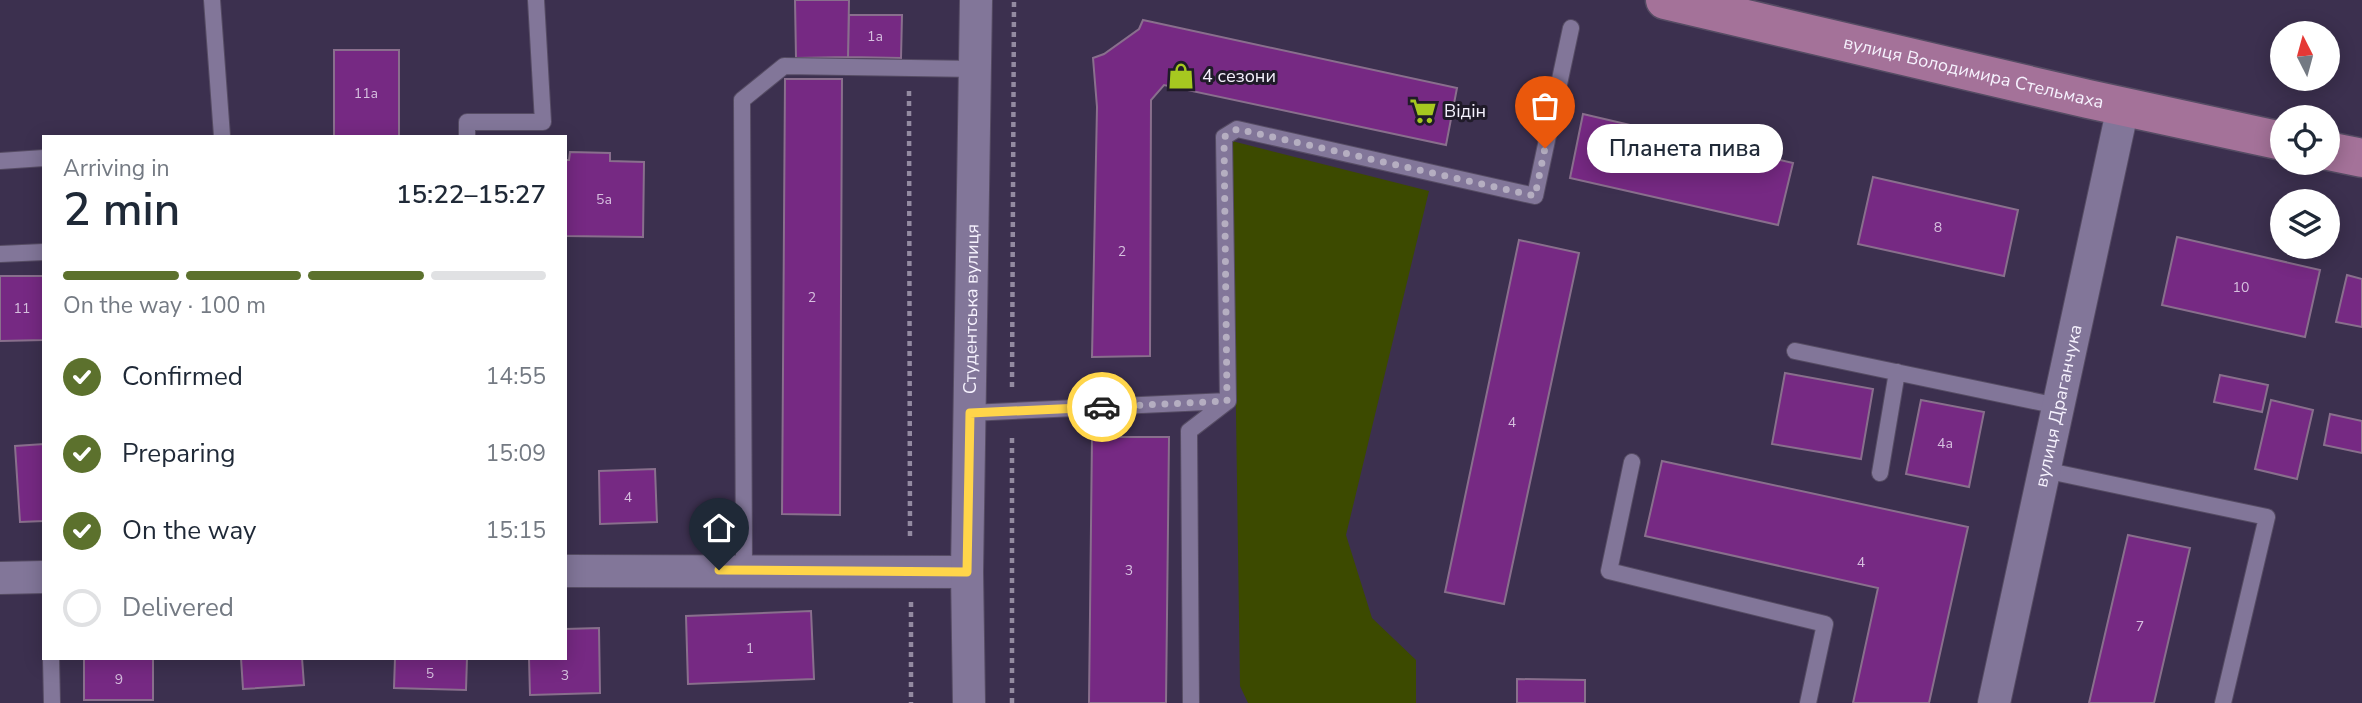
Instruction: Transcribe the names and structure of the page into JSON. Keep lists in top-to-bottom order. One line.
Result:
{"streets":{"main road":["вулиця Володимира Стельмаха"],"street":["Студентська вулиця","вулиця Драганчука"]},"crossings":[["вулиця Володимира Стельмаха","вулиця Драганчука"]],"places":{"shop":["4 сезони"],"supermarket":["Відін"],"other":["Планета пива"]},"house_numbers":["1а","11а","5а","8","2","10","2","11","4","4а","4","4","3","7","1","5","3","9"],"north":"top","page":{"bubble":"Планета пива","heading":["2 min","Arriving in","15:22–15:27"],"bar":"On the way · 100 m","list":[["Confirmed","14:55"],["Preparing","15:09"],["On the way","15:15"],"Delivered"]}}
